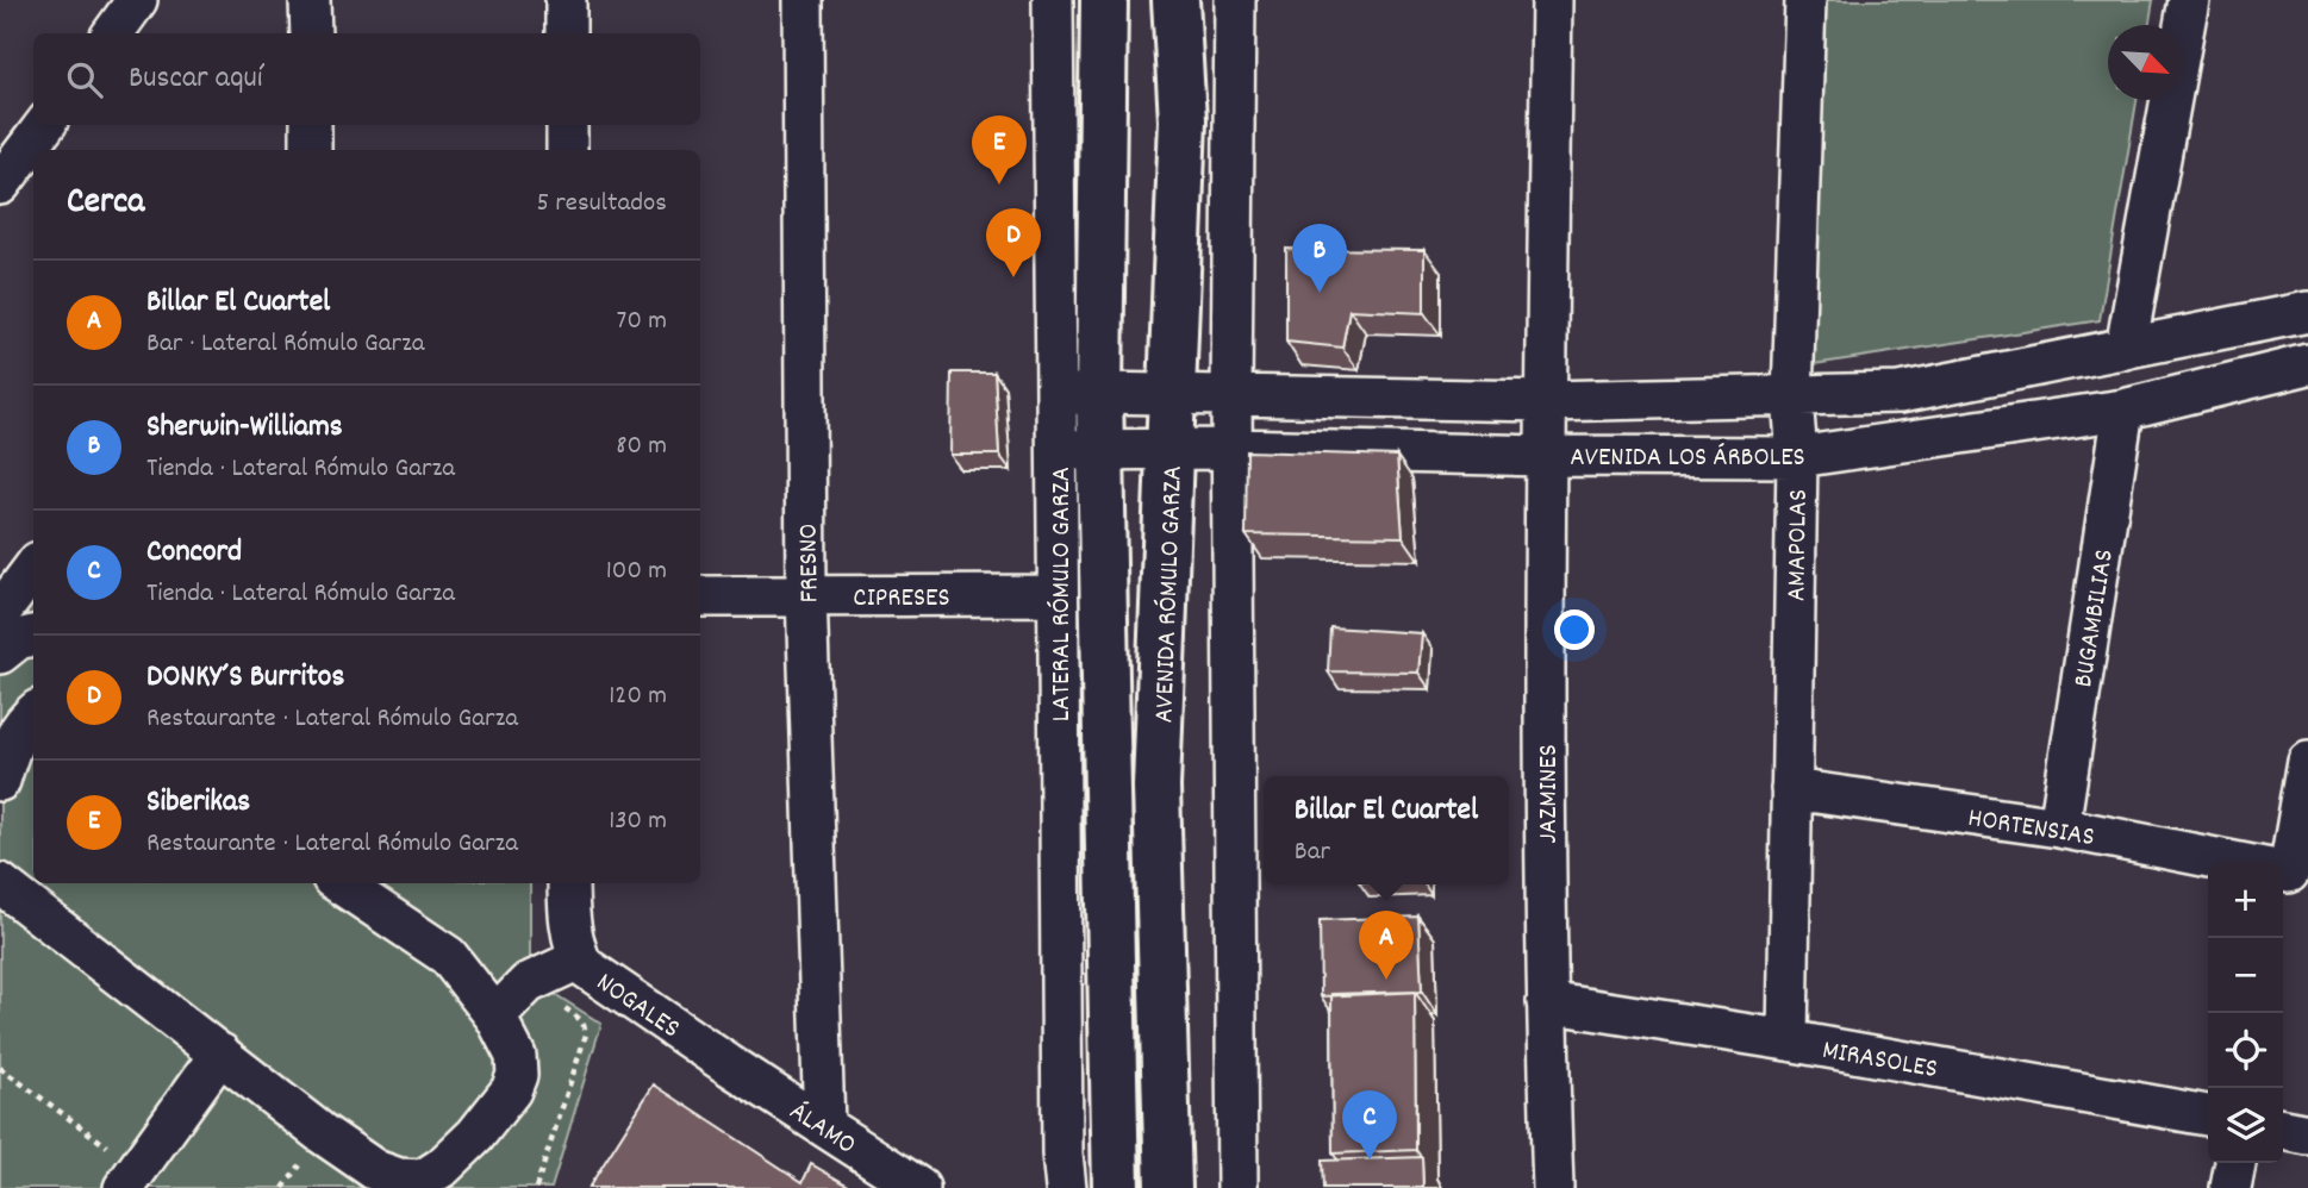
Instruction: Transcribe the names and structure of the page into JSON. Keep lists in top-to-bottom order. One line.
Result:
{"streets":{"main road":["AVENIDA RÓMULO GARZA"],"street":["AVENIDA LOS ÁRBOLES","AMAPOLAS","FRESNO","LATERAL RÓMULO GARZA","CIPRESES","BUGAMBILIAS","JAZMINES","HORTENSIAS","NOGALES","MIRASOLES","ÁLAMO"]},"crossings":[["AVENIDA LOS ÁRBOLES","AMAPOLAS"],["AVENIDA LOS ÁRBOLES","LATERAL RÓMULO GARZA"],["AVENIDA LOS ÁRBOLES","AVENIDA RÓMULO GARZA"],["AVENIDA LOS ÁRBOLES","BUGAMBILIAS"],["AVENIDA LOS ÁRBOLES","JAZMINES"],["AMAPOLAS","HORTENSIAS"],["AMAPOLAS","MIRASOLES"],["FRESNO","CIPRESES"],["FRESNO","ÁLAMO"],["LATERAL RÓMULO GARZA","AVENIDA RÓMULO GARZA"],["LATERAL RÓMULO GARZA","CIPRESES"],["BUGAMBILIAS","HORTENSIAS"],["JAZMINES","MIRASOLES"],["NOGALES","ÁLAMO"]],"north":"bottom right","page":{"search":"Buscar aquí","pins":["E","D","B","A","C"],"heading":["Cerca","5 resultados"],"list":[{"mark":"A","name":"Billar El Cuartel","note":"Bar · Lateral Rómulo Garza","value":"70 m"},{"mark":"B","name":"Sherwin-Williams","note":"Tienda · Lateral Rómulo Garza","value":"80 m"},{"mark":"C","name":"Concord","note":"Tienda · Lateral Rómulo Garza","value":"100 m"},{"mark":"D","name":"DONKY´S Burritos","note":"Restaurante · Lateral Rómulo Garza","value":"120 m"},{"mark":"E","name":"Siberikas","note":"Restaurante · Lateral Rómulo Garza","value":"130 m"}],"popup":["Billar El Cuartel","Bar"],"map_buttons":["+","−"]}}
